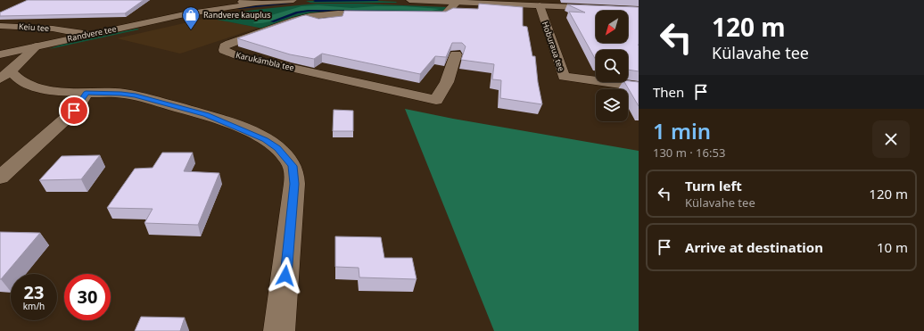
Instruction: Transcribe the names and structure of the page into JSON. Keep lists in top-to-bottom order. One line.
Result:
{"streets":{"street":["Keiu tee","Randvere tee","Hoburaua tee","Karukämbla tee"]},"crossings":[["Keiu tee","Randvere tee"]],"places":{"shop":["Randvere kauplus"]},"north":"bottom left","page":{"turn":["120 m","Külavahe tee"],"then":"Then","heading":["1 min","130 m · 16:53"],"list":[{"name":"Turn left","note":"Külavahe tee","value":"120 m"},{"name":"Arrive at destination","value":"10 m"}],"speed":"23 km/h","limit":"30"}}
